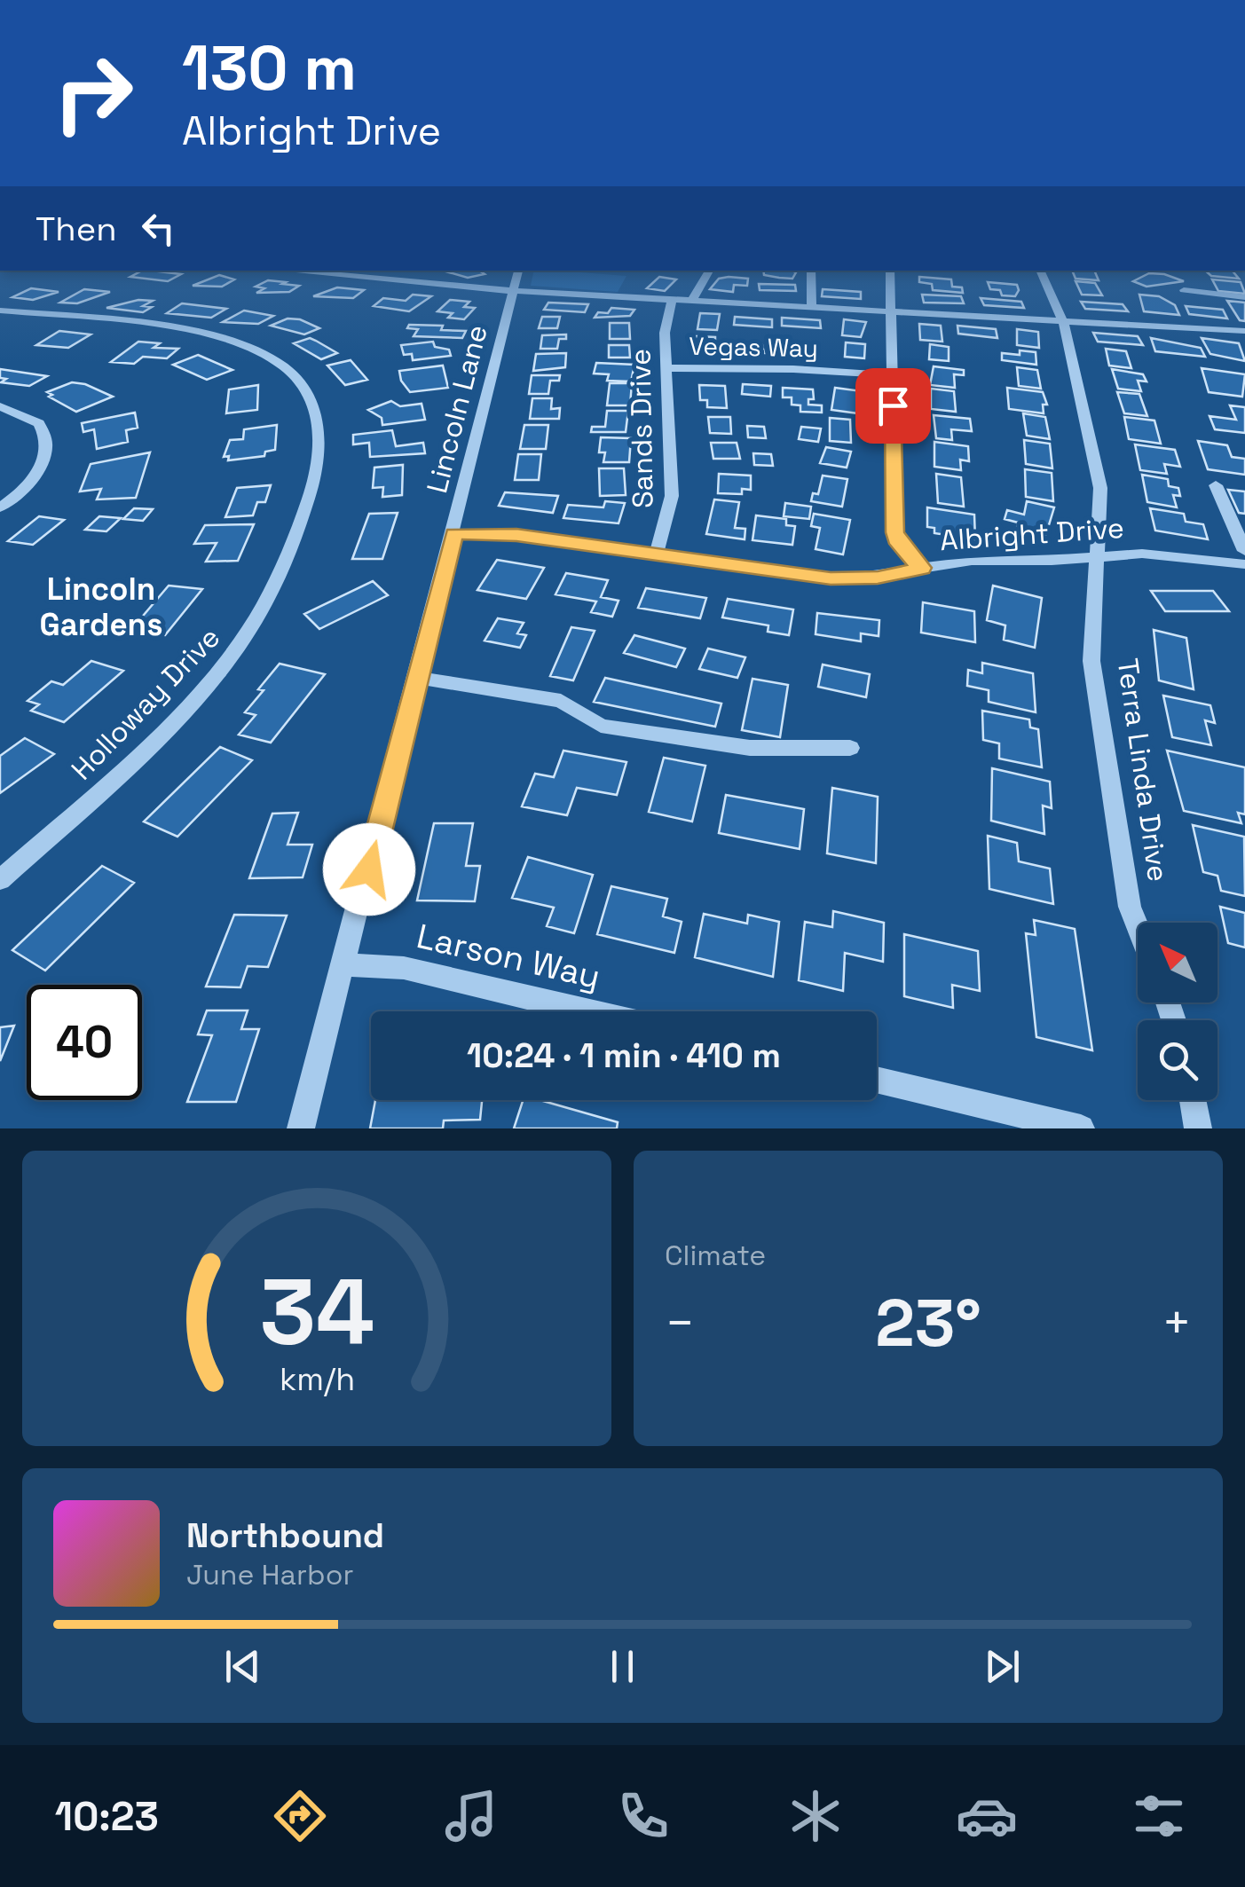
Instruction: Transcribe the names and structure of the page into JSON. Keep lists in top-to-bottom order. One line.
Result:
{"streets":{"street":["Vegas Way","Lincoln Lane","Sands Drive","Albright Drive","Holloway Drive","Terra Linda Drive","Larson Way"]},"crossings":[["Vegas Way","Sands Drive"],["Lincoln Lane","Albright Drive"],["Lincoln Lane","Larson Way"],["Sands Drive","Albright Drive"],["Albright Drive","Terra Linda Drive"]],"districts":["Lincoln Gardens"],"north":"top left","page":{"turn":["130 m","Albright Drive"],"then":"Then","limit":"40","trip":"10:24 · 1 min · 410 m","tile":"Climate","heat":["−","23°","+"],"song":["Northbound","June Harbor"],"tabs":"10:23","gauge":["34","km/h"]}}
